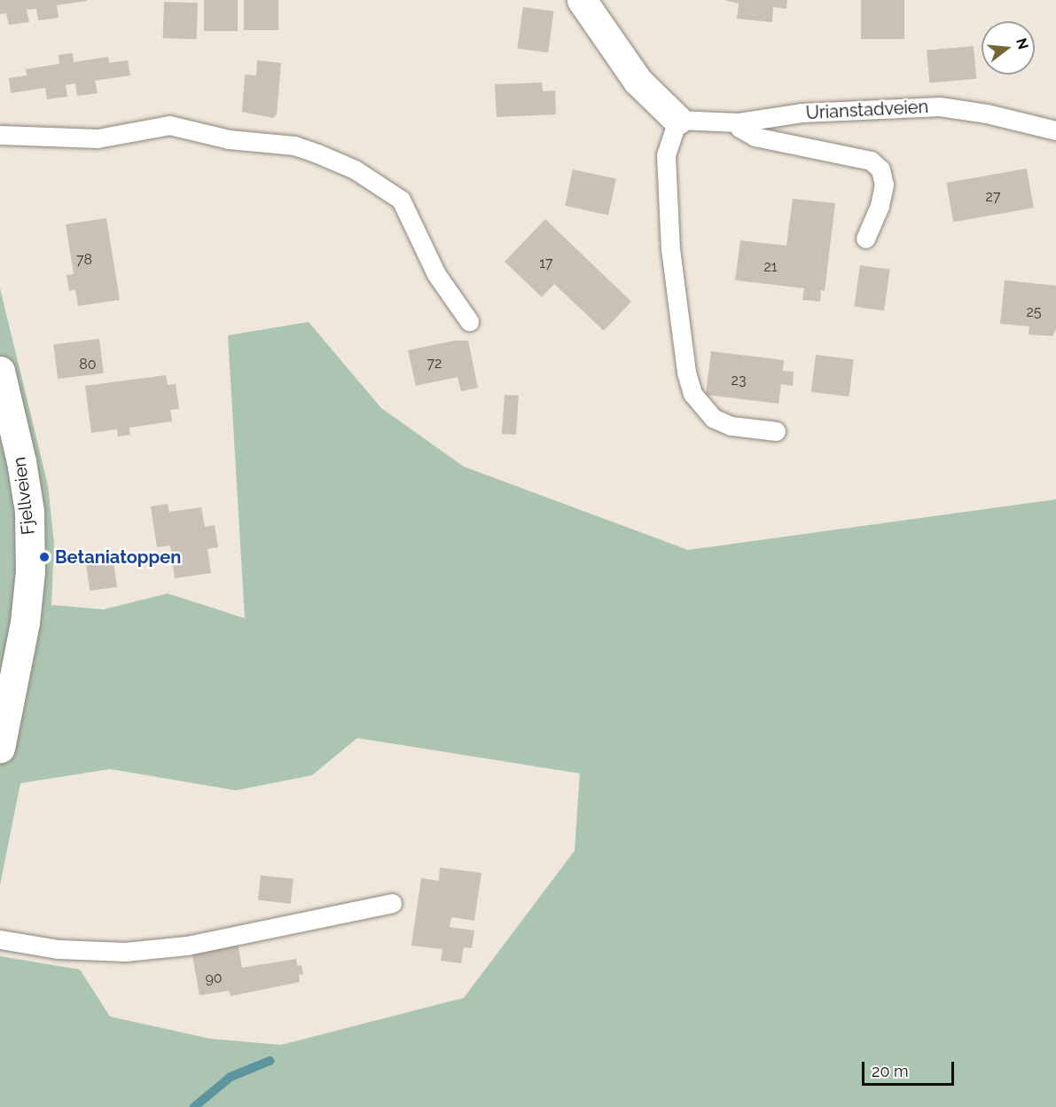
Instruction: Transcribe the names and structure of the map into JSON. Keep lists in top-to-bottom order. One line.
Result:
{"streets":{"main road":["Fjellveien"],"lane":["Urianstadveien"]},"places":["Betaniatoppen"],"house_numbers":["27","78","17","21","25","72","80","23","90"],"scale_bar":"20 m","north":"right"}
